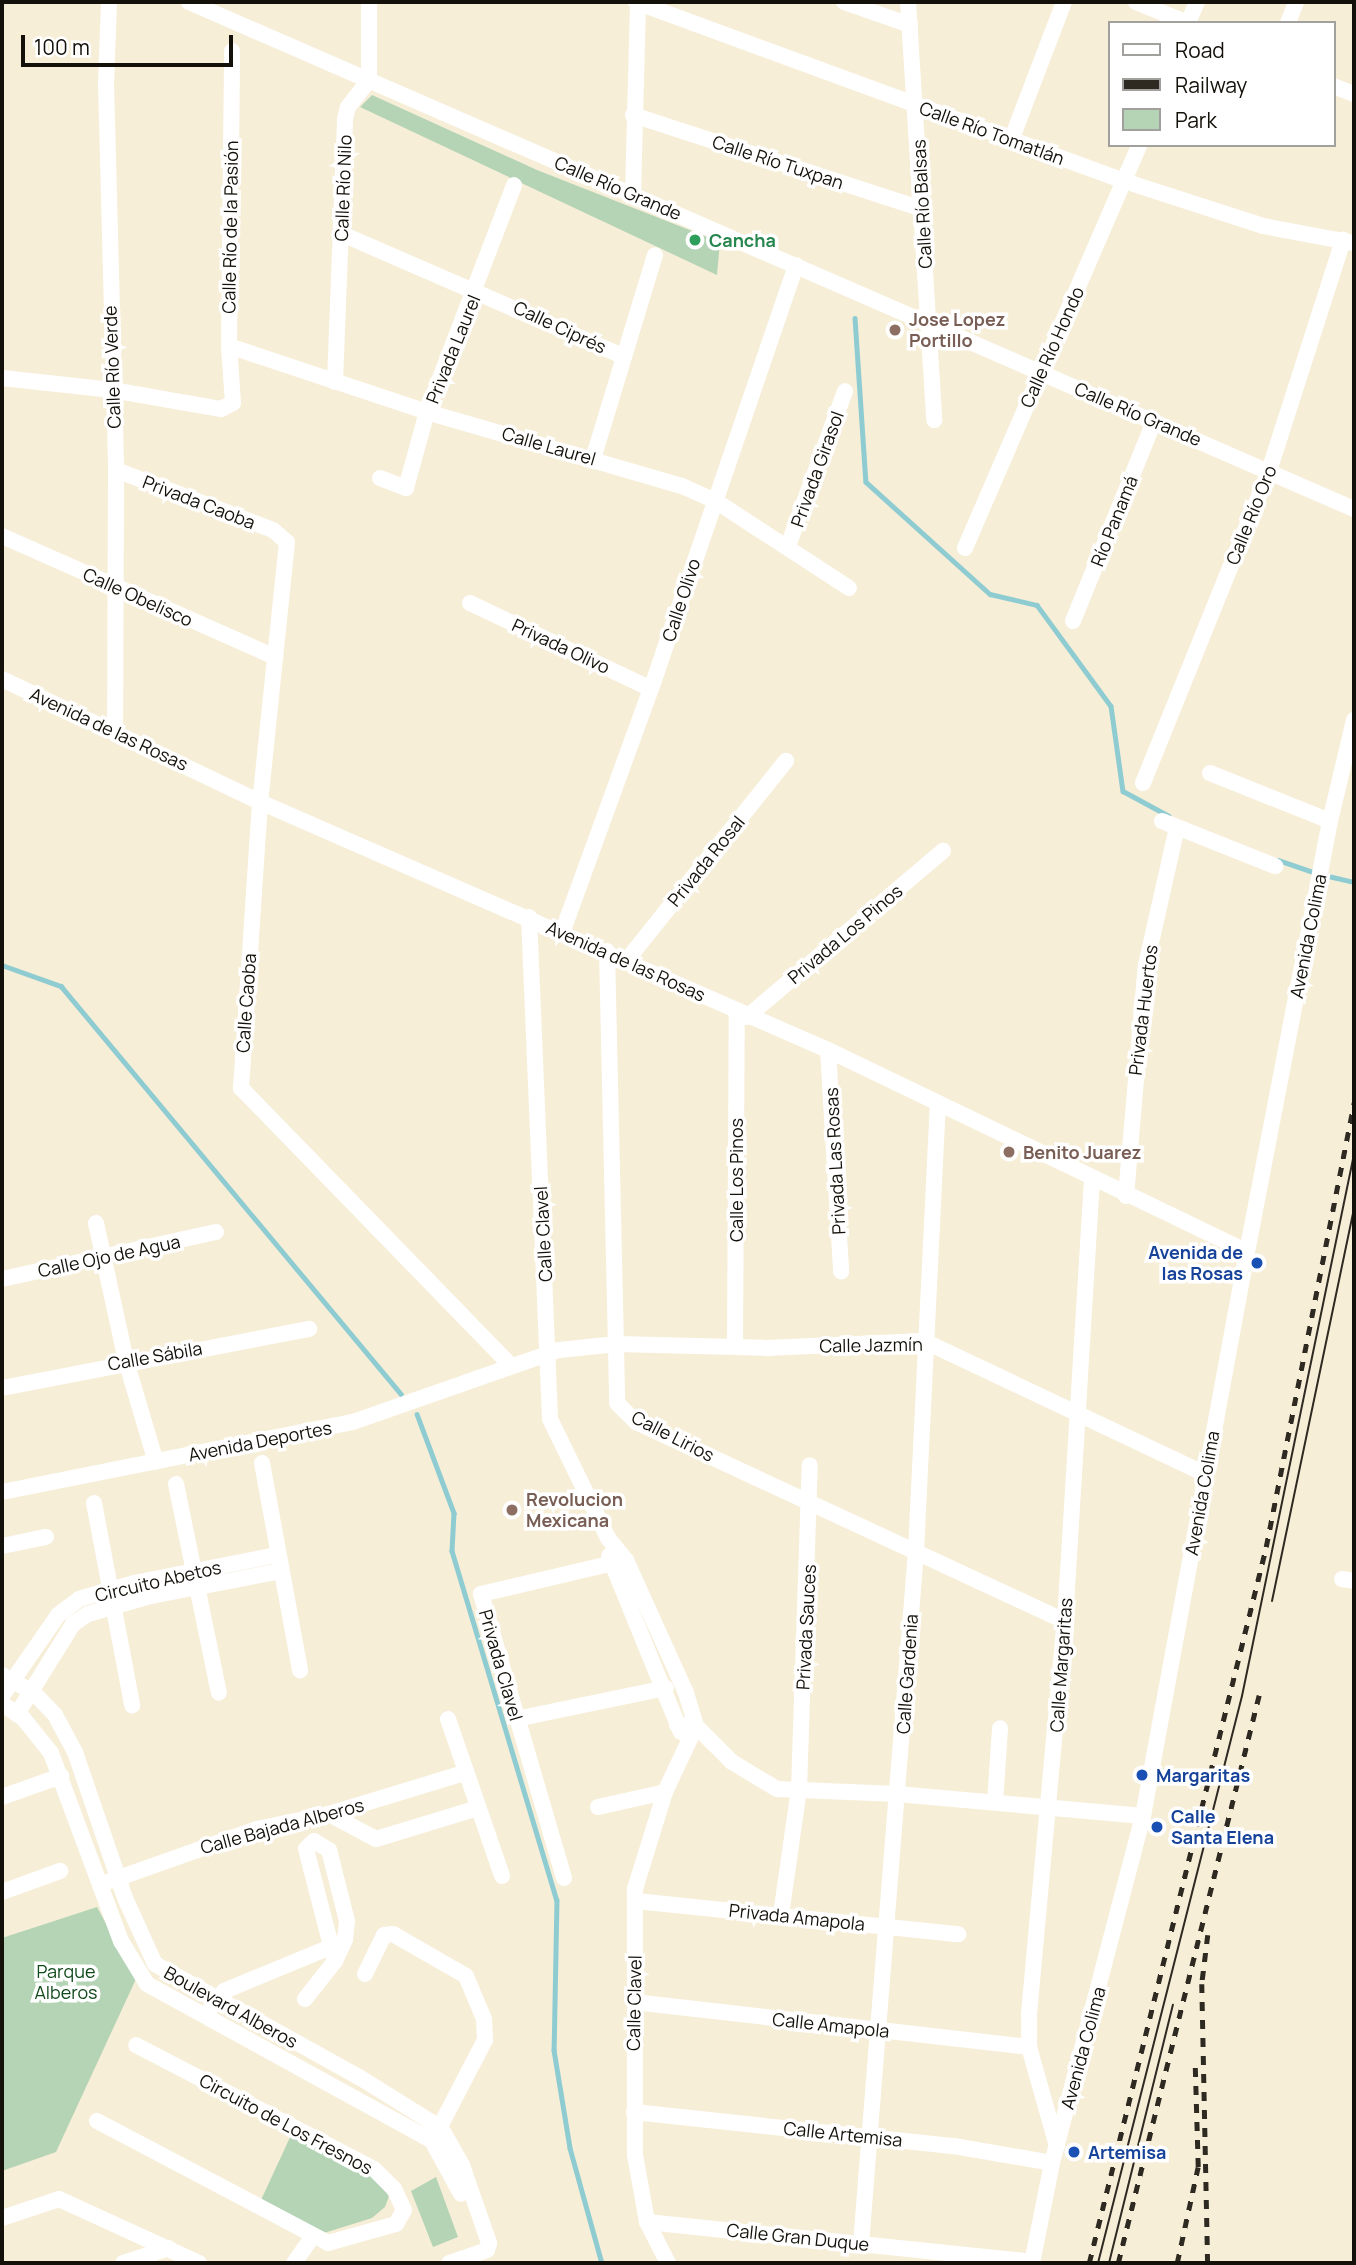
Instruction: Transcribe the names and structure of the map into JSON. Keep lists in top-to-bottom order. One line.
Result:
{"streets":{"street":["Calle Río Tomatlán","Calle Río Tuxpan","Calle Río Nilo","Calle Río Grande","Calle Río Balsas","Calle Río de la Pasión","Calle Ciprés","Calle Río Hondo","Privada Laurel","Calle Río Verde","Calle Laurel","Privada Girasol","Privada Caoba","Calle Río Oro","Río Panamá","Calle Obelisco","Calle Olivo","Privada Olivo","Avenida de las Rosas","Privada Rosal","Privada Los Pinos","Avenida Colima","Calle Caoba","Privada Huertos","Privada Las Rosas","Calle Los Pinos","Calle Clavel","Calle Ojo de Agua","Calle Jazmín","Calle Sábila","Calle Lirios","Avenida Deportes","Circuito Abetos","Privada Sauces","Privada Clavel","Calle Margaritas","Calle Gardenia","Calle Bajada Alberos","Privada Amapola","Boulevard Alberos","Calle Amapola","Circuito de Los Fresnos","Calle Artemisa","Calle Gran Duque"]},"crossings":[["Calle Río Tomatlán","Calle Río Balsas"],["Calle Río Tomatlán","Calle Río Hondo"],["Calle Río Tomatlán","Calle Río Oro"],["Calle Río Tuxpan","Calle Río Balsas"],["Calle Río Nilo","Calle Río Grande"],["Calle Río Nilo","Calle Ciprés"],["Calle Río Nilo","Calle Laurel"],["Calle Río Grande","Calle Río Balsas"],["Calle Río Grande","Calle Río Hondo"],["Calle Río Grande","Calle Río Oro"],["Calle Río Grande","Río Panamá"],["Calle Río Grande","Calle Olivo"],["Calle Río de la Pasión","Calle Río Verde"],["Calle Río de la Pasión","Calle Laurel"],["Calle Ciprés","Privada Laurel"],["Privada Laurel","Calle Laurel"],["Calle Río Verde","Privada Caoba"],["Calle Río Verde","Calle Obelisco"],["Calle Río Verde","Avenida de las Rosas"],["Calle Laurel","Privada Girasol"],["Calle Laurel","Calle Olivo"],["Privada Caoba","Calle Caoba"],["Calle Obelisco","Calle Caoba"],["Calle Olivo","Privada Olivo"],["Calle Olivo","Avenida de las Rosas"],["Avenida de las Rosas","Privada Rosal"],["Avenida de las Rosas","Privada Los Pinos"],["Avenida de las Rosas","Avenida Colima"],["Avenida de las Rosas","Calle Caoba"],["Avenida de las Rosas","Privada Huertos"],["Avenida de las Rosas","Privada Las Rosas"],["Avenida de las Rosas","Calle Los Pinos"],["Avenida de las Rosas","Calle Clavel"],["Avenida de las Rosas","Calle Lirios"],["Avenida de las Rosas","Calle Margaritas"],["Avenida de las Rosas","Calle Gardenia"],["Privada Los Pinos","Calle Los Pinos"],["Avenida Colima","Calle Jazmín"],["Avenida Colima","Calle Margaritas"],["Avenida Colima","Calle Artemisa"],["Avenida Colima","Calle Gran Duque"],["Calle Caoba","Calle Jazmín"],["Calle Caoba","Avenida Deportes"],["Calle Los Pinos","Calle Jazmín"],["Calle Clavel","Calle Jazmín"],["Calle Clavel","Privada Clavel"],["Calle Clavel","Privada Amapola"],["Calle Clavel","Calle Amapola"],["Calle Clavel","Calle Artemisa"],["Calle Clavel","Calle Gran Duque"],["Calle Jazmín","Calle Lirios"],["Calle Jazmín","Avenida Deportes"],["Calle Jazmín","Calle Margaritas"],["Calle Jazmín","Calle Gardenia"],["Calle Lirios","Privada Sauces"],["Calle Lirios","Calle Margaritas"],["Calle Lirios","Calle Gardenia"],["Circuito Abetos","Boulevard Alberos"],["Privada Sauces","Privada Amapola"],["Calle Margaritas","Calle Amapola"],["Calle Gardenia","Privada Amapola"],["Calle Gardenia","Calle Amapola"],["Calle Gardenia","Calle Artemisa"],["Calle Gardenia","Calle Gran Duque"],["Calle Bajada Alberos","Boulevard Alberos"]],"parks":["Parque Alberos"],"places":["Cancha","Jose Lopez Portillo","Benito Juarez","Avenida de las Rosas","Revolucion Mexicana","Margaritas","Calle Santa Elena","Artemisa"],"legend":["Road","Railway","Park"],"scale_bar":"100 m"}
